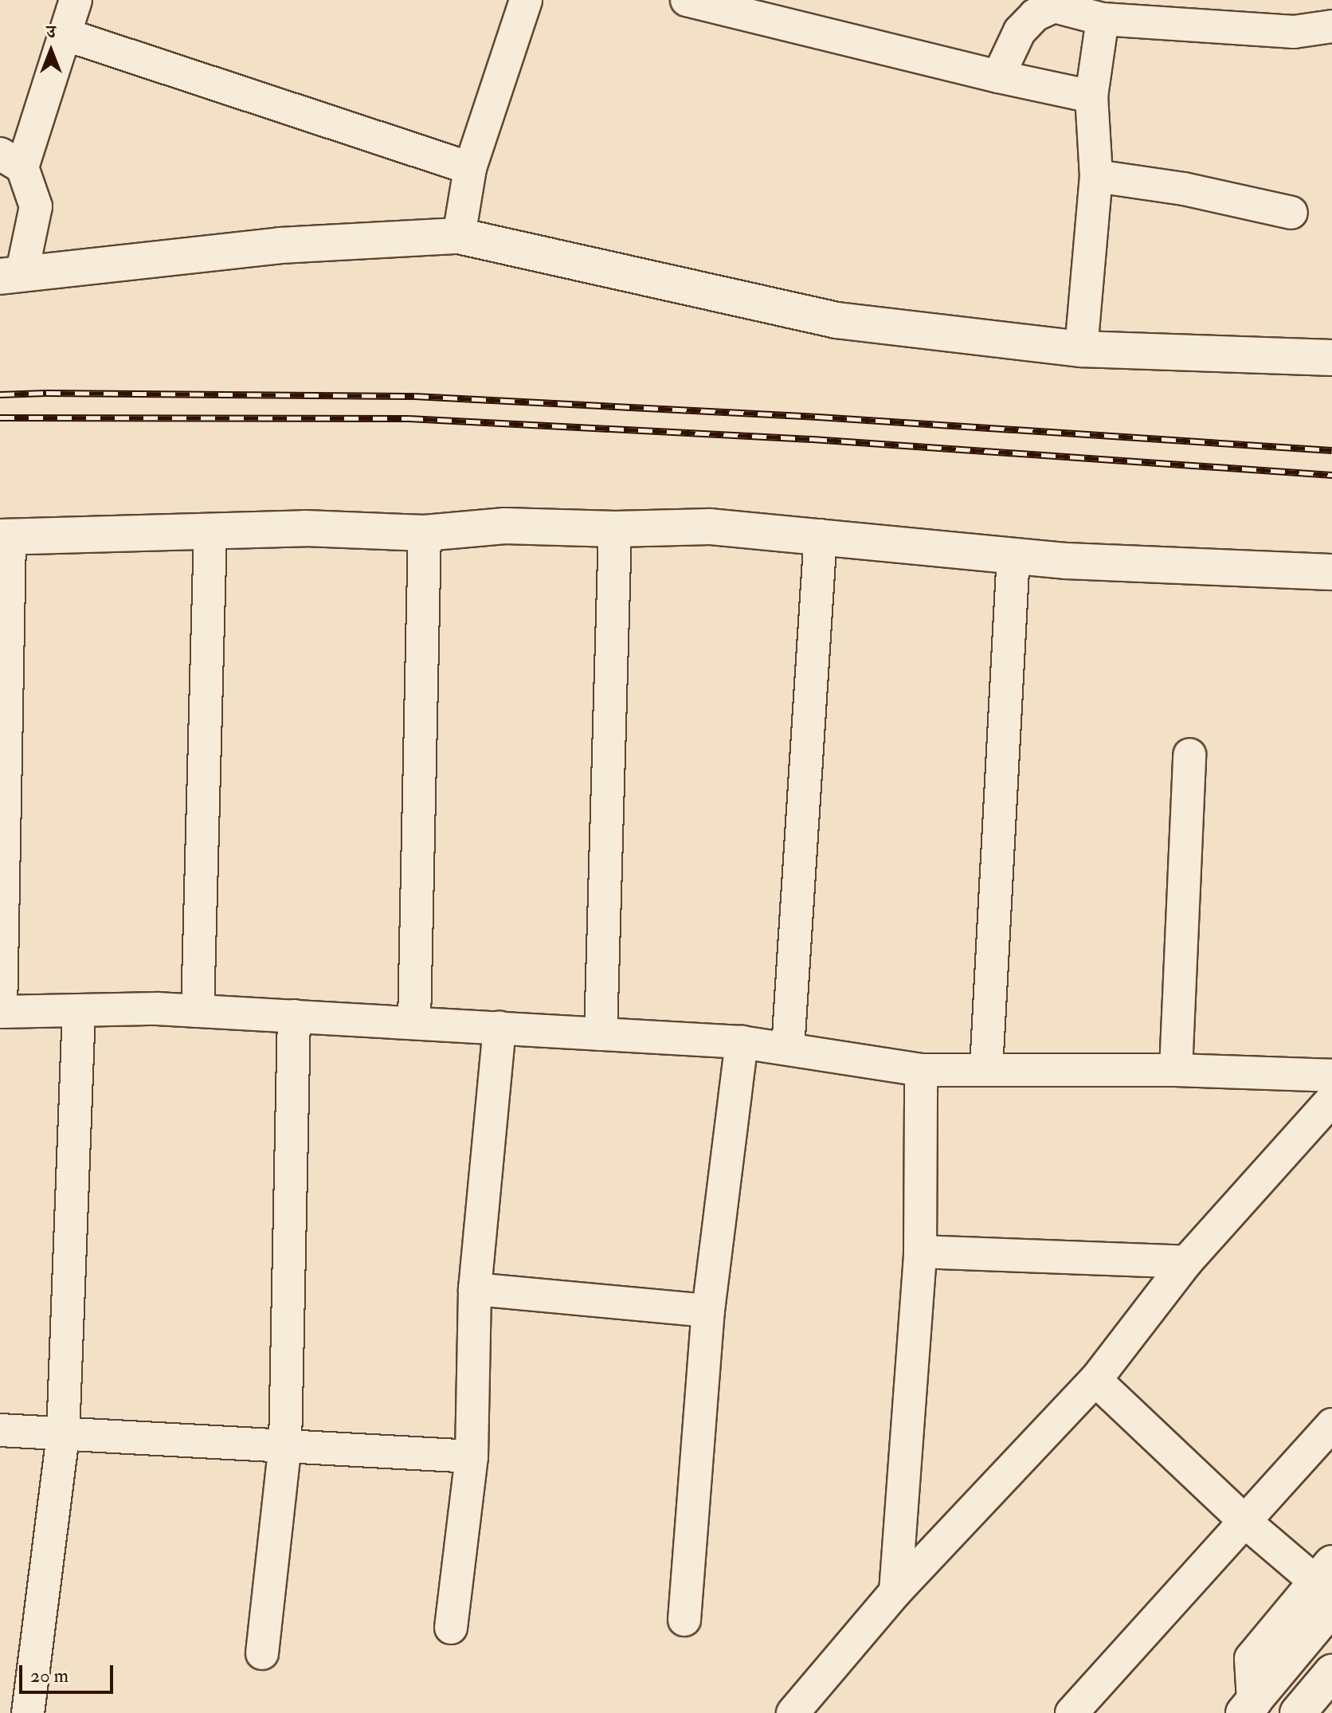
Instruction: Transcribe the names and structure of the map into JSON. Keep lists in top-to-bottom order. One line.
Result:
{"scale_bar":"20 m","north":"top"}
